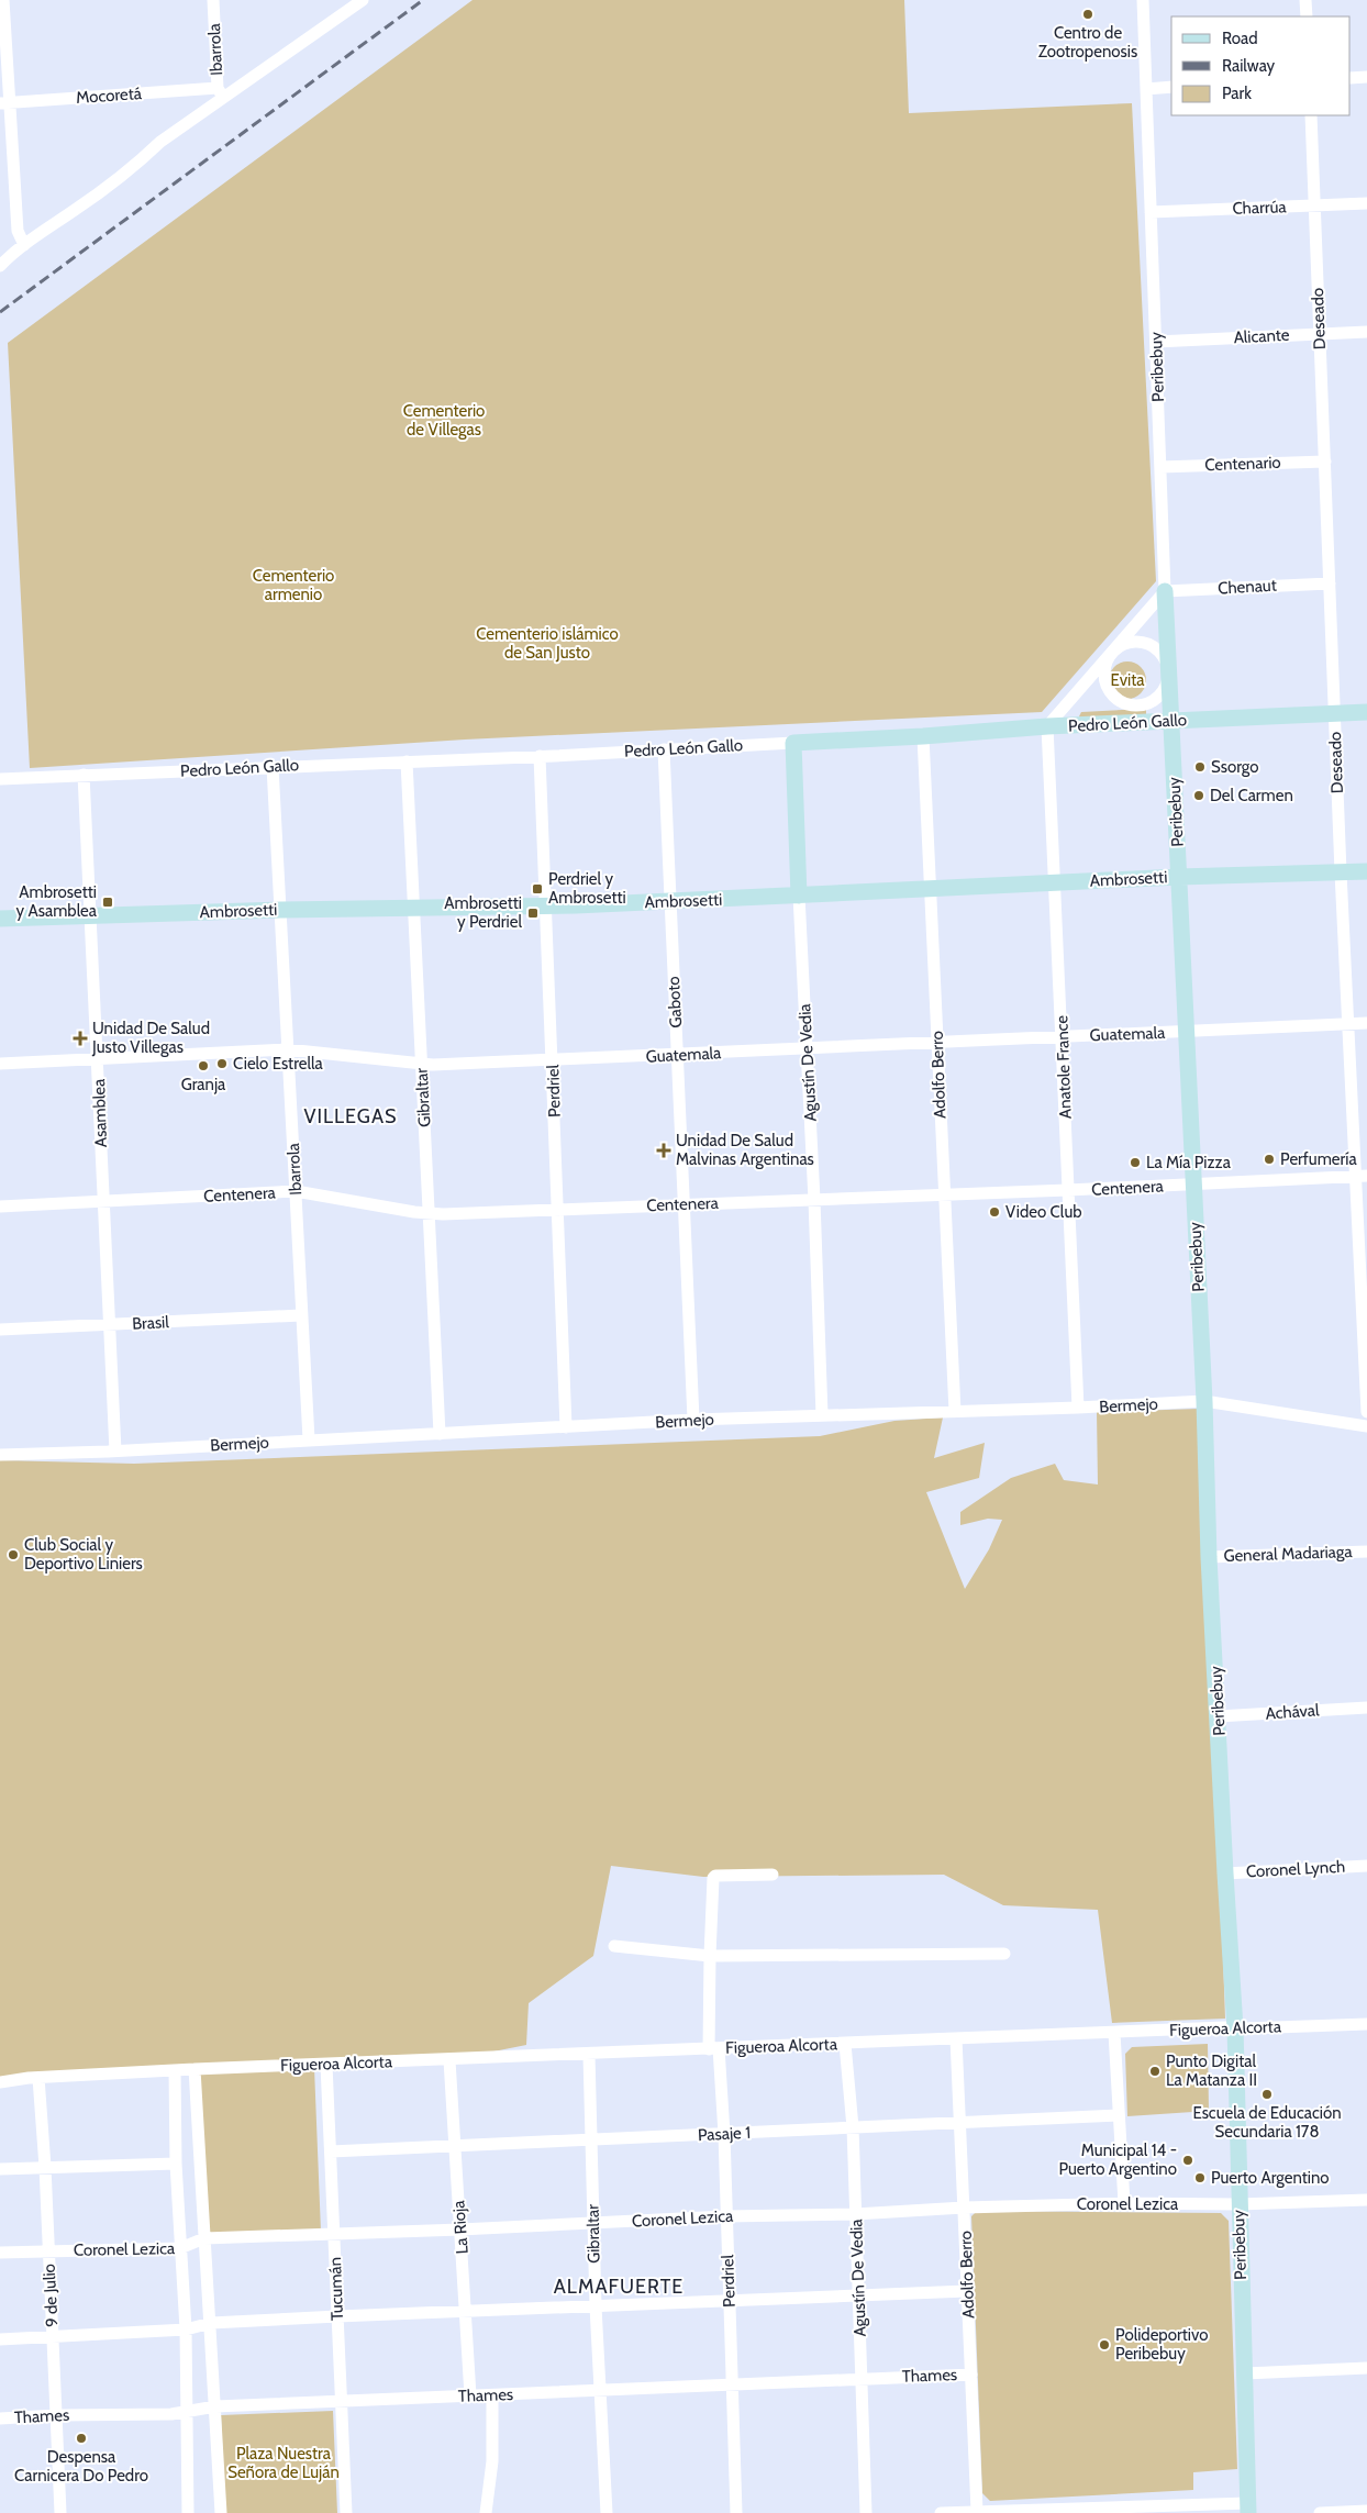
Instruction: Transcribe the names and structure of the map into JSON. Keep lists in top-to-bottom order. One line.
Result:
{"streets":{"street":["Ibarrola","Mocoretá","Charrúa","Deseado","Alicante","Peribebuy","Centenario","Chenaut","Pedro León Gallo","Ambrosetti","Gaboto","Guatemala","Agustín De Vedia","Anatole France","Adolfo Berro","Perdriel","Gibraltar","Asamblea","Centenera","Brasil","Bermejo","General Madariaga","Achával","Coronel Lynch","Figueroa Alcorta","Pasaje 1","Coronel Lezica","La Rioja","Tucumán","9 de Julio","Thames"]},"crossings":[["Ibarrola","Mocoretá"],["Ibarrola","Pedro León Gallo"],["Ibarrola","Ambrosetti"],["Ibarrola","Guatemala"],["Ibarrola","Centenera"],["Ibarrola","Brasil"],["Ibarrola","Bermejo"],["Charrúa","Deseado"],["Charrúa","Peribebuy"],["Deseado","Alicante"],["Deseado","Centenario"],["Deseado","Chenaut"],["Deseado","Pedro León Gallo"],["Deseado","Ambrosetti"],["Deseado","Guatemala"],["Deseado","Centenera"],["Alicante","Peribebuy"],["Peribebuy","Centenario"],["Peribebuy","Chenaut"],["Peribebuy","Pedro León Gallo"],["Peribebuy","Ambrosetti"],["Peribebuy","Guatemala"],["Peribebuy","Centenera"],["Peribebuy","Bermejo"],["Peribebuy","General Madariaga"],["Peribebuy","Achával"],["Peribebuy","Coronel Lynch"],["Peribebuy","Figueroa Alcorta"],["Peribebuy","Coronel Lezica"],["Pedro León Gallo","Gaboto"],["Pedro León Gallo","Agustín De Vedia"],["Pedro León Gallo","Anatole France"],["Pedro León Gallo","Adolfo Berro"],["Pedro León Gallo","Perdriel"],["Pedro León Gallo","Gibraltar"],["Pedro León Gallo","Asamblea"],["Ambrosetti","Gaboto"],["Ambrosetti","Agustín De Vedia"],["Ambrosetti","Anatole France"],["Ambrosetti","Adolfo Berro"],["Ambrosetti","Perdriel"],["Ambrosetti","Gibraltar"],["Ambrosetti","Asamblea"],["Gaboto","Guatemala"],["Gaboto","Centenera"],["Gaboto","Bermejo"],["Guatemala","Agustín De Vedia"],["Guatemala","Anatole France"],["Guatemala","Adolfo Berro"],["Guatemala","Perdriel"],["Guatemala","Gibraltar"],["Guatemala","Asamblea"],["Agustín De Vedia","Centenera"],["Agustín De Vedia","Bermejo"],["Agustín De Vedia","Figueroa Alcorta"],["Agustín De Vedia","Pasaje 1"],["Agustín De Vedia","Coronel Lezica"],["Agustín De Vedia","Thames"],["Anatole France","Centenera"],["Anatole France","Bermejo"],["Adolfo Berro","Centenera"],["Adolfo Berro","Bermejo"],["Adolfo Berro","Figueroa Alcorta"],["Adolfo Berro","Pasaje 1"],["Adolfo Berro","Coronel Lezica"],["Adolfo Berro","Thames"],["Perdriel","Centenera"],["Perdriel","Bermejo"],["Perdriel","Figueroa Alcorta"],["Perdriel","Pasaje 1"],["Perdriel","Coronel Lezica"],["Perdriel","Thames"],["Gibraltar","Centenera"],["Gibraltar","Bermejo"],["Gibraltar","Figueroa Alcorta"],["Gibraltar","Pasaje 1"],["Gibraltar","Coronel Lezica"],["Gibraltar","Thames"],["Asamblea","Centenera"],["Asamblea","Brasil"],["Asamblea","Bermejo"],["Figueroa Alcorta","La Rioja"],["Figueroa Alcorta","Tucumán"],["Figueroa Alcorta","9 de Julio"],["Pasaje 1","La Rioja"],["Pasaje 1","Tucumán"],["Coronel Lezica","La Rioja"],["Coronel Lezica","Tucumán"],["Coronel Lezica","9 de Julio"],["La Rioja","Thames"],["Tucumán","Thames"],["9 de Julio","Thames"]],"districts":["VILLEGAS","ALMAFUERTE"],"parks":["Cementerio de Villegas","Cementerio armenio","Cementerio islámico de San Justo","Evita","Plaza Nuestra Señora de Luján"],"places":{"other":["Centro de Zootropenosis","Ssorgo","Del Carmen","Cielo Estrella","Granja","Perfumería","La Mía Pizza","Video Club","Club Social y Deportivo Liniers","Punto Digital La Matanza II","Escuela de Educación Secundaria 178","Municipal 14 - Puerto Argentino","Puerto Argentino","Polideportivo Peribebuy","Despensa Carnicera Do Pedro"],"transit":["Perdriel y Ambrosetti","Ambrosetti y Asamblea","Ambrosetti y Perdriel"],"health":["Unidad De Salud Justo Villegas","Unidad De Salud Malvinas Argentinas"]},"legend":["Road","Railway","Park"]}
